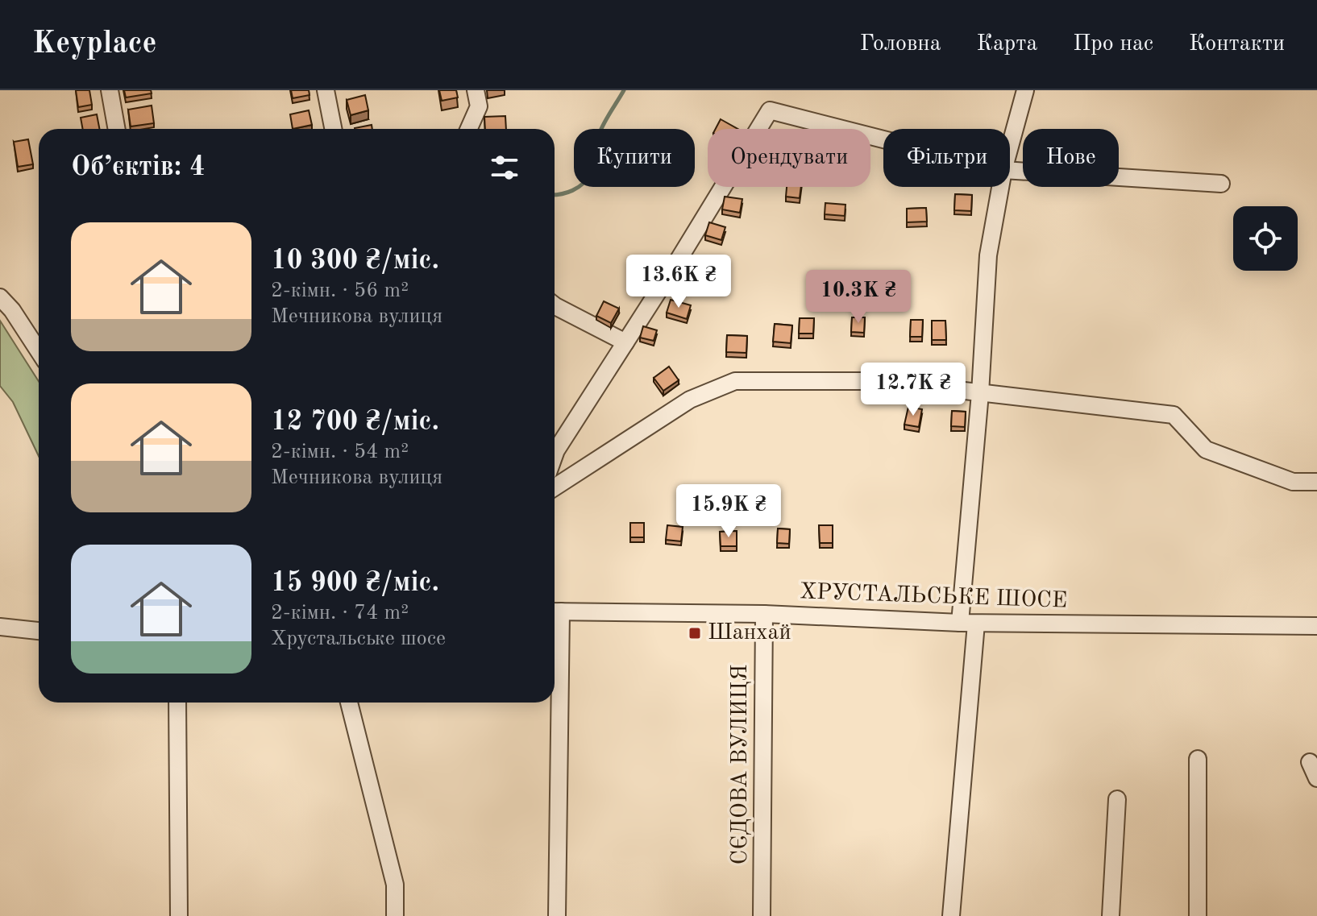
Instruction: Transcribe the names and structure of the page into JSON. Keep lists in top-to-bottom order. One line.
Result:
{"streets":{"street":["ХРУСТАЛЬСЬКЕ ШОСЕ","СЄДОВА ВУЛИЦЯ"]},"crossings":[["ХРУСТАЛЬСЬКЕ ШОСЕ","СЄДОВА ВУЛИЦЯ"]],"places":{"transit":["Шанхай"]},"page":{"header":"Keyplace","nav":["Головна","Карта","Про нас","Контакти"],"chip":["Купити","Орендувати","Фільтри","Нове"],"heading":"Об’єктів: 4","list":[{"name":"10 300 ₴/міс.","note":"2-кімн. · 56 m² · Мечникова вулиця"},{"name":"12 700 ₴/міс.","note":"2-кімн. · 54 m² · Мечникова вулиця"},{"name":"15 900 ₴/міс.","note":"2-кімн. · 74 m² · Хрустальське шосе"}],"price":["13.6K ₴","10.3K ₴","12.7K ₴","15.9K ₴"]}}
